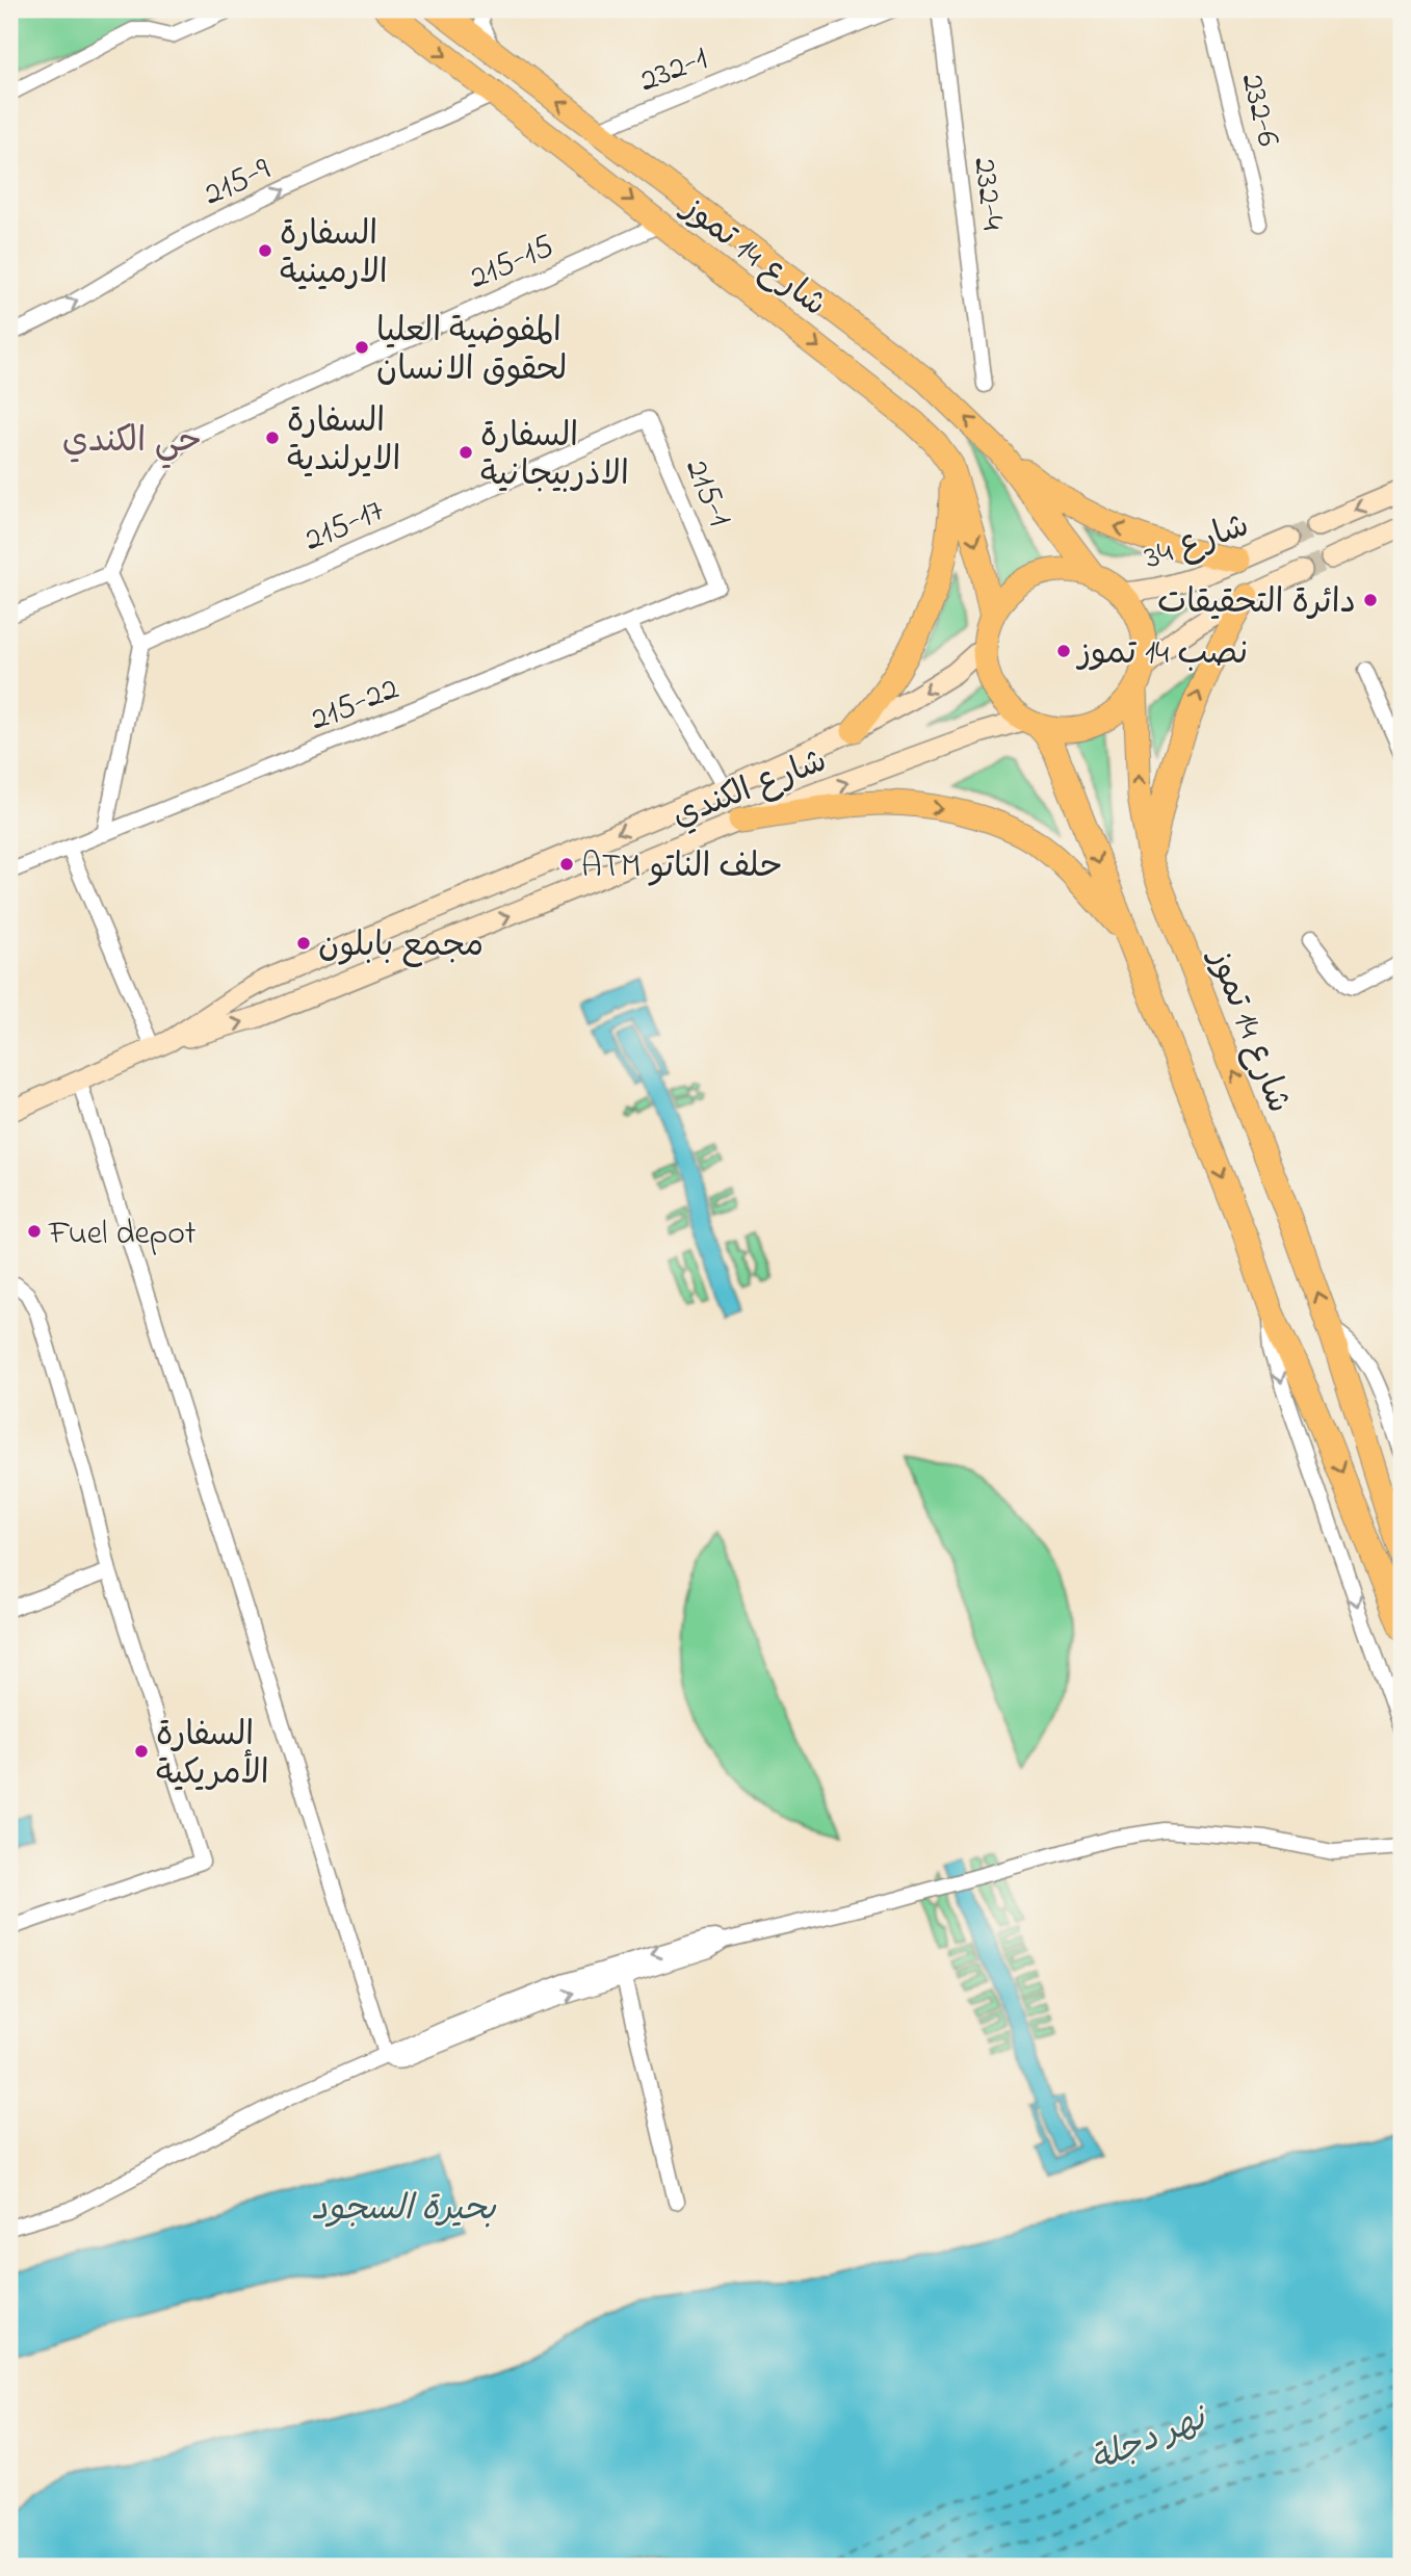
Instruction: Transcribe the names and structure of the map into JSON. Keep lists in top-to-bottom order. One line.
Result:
{"streets":{"main road":["شارع 14 تموز"],"street":["232-1","232-6","215-9","232-4","215-15","215-1","215-17","شارع 34","215-22","شارع الكندي"]},"crossings":[["232-1","شارع 14 تموز"],["215-9","شارع 14 تموز"],["شارع 14 تموز","215-15"],["شارع 14 تموز","شارع 34"],["شارع 14 تموز","شارع الكندي"],["215-1","215-17"],["215-1","215-22"],["شارع 34","شارع الكندي"]],"one_way":["215-9"],"districts":["حي الكندي"],"water":["بحيرة السجود","نهر دجلة"],"places":["السفارة الارمينية","المفوضية العليا لحقوق الانسان","السفارة الايرلندية","السفارة الاذربيجانية","دائرة التحقيقات","نصب 14 تموز","ATM حلف الناتو","مجمع بابلون","Fuel depot","السفارة الأمريكية"]}
